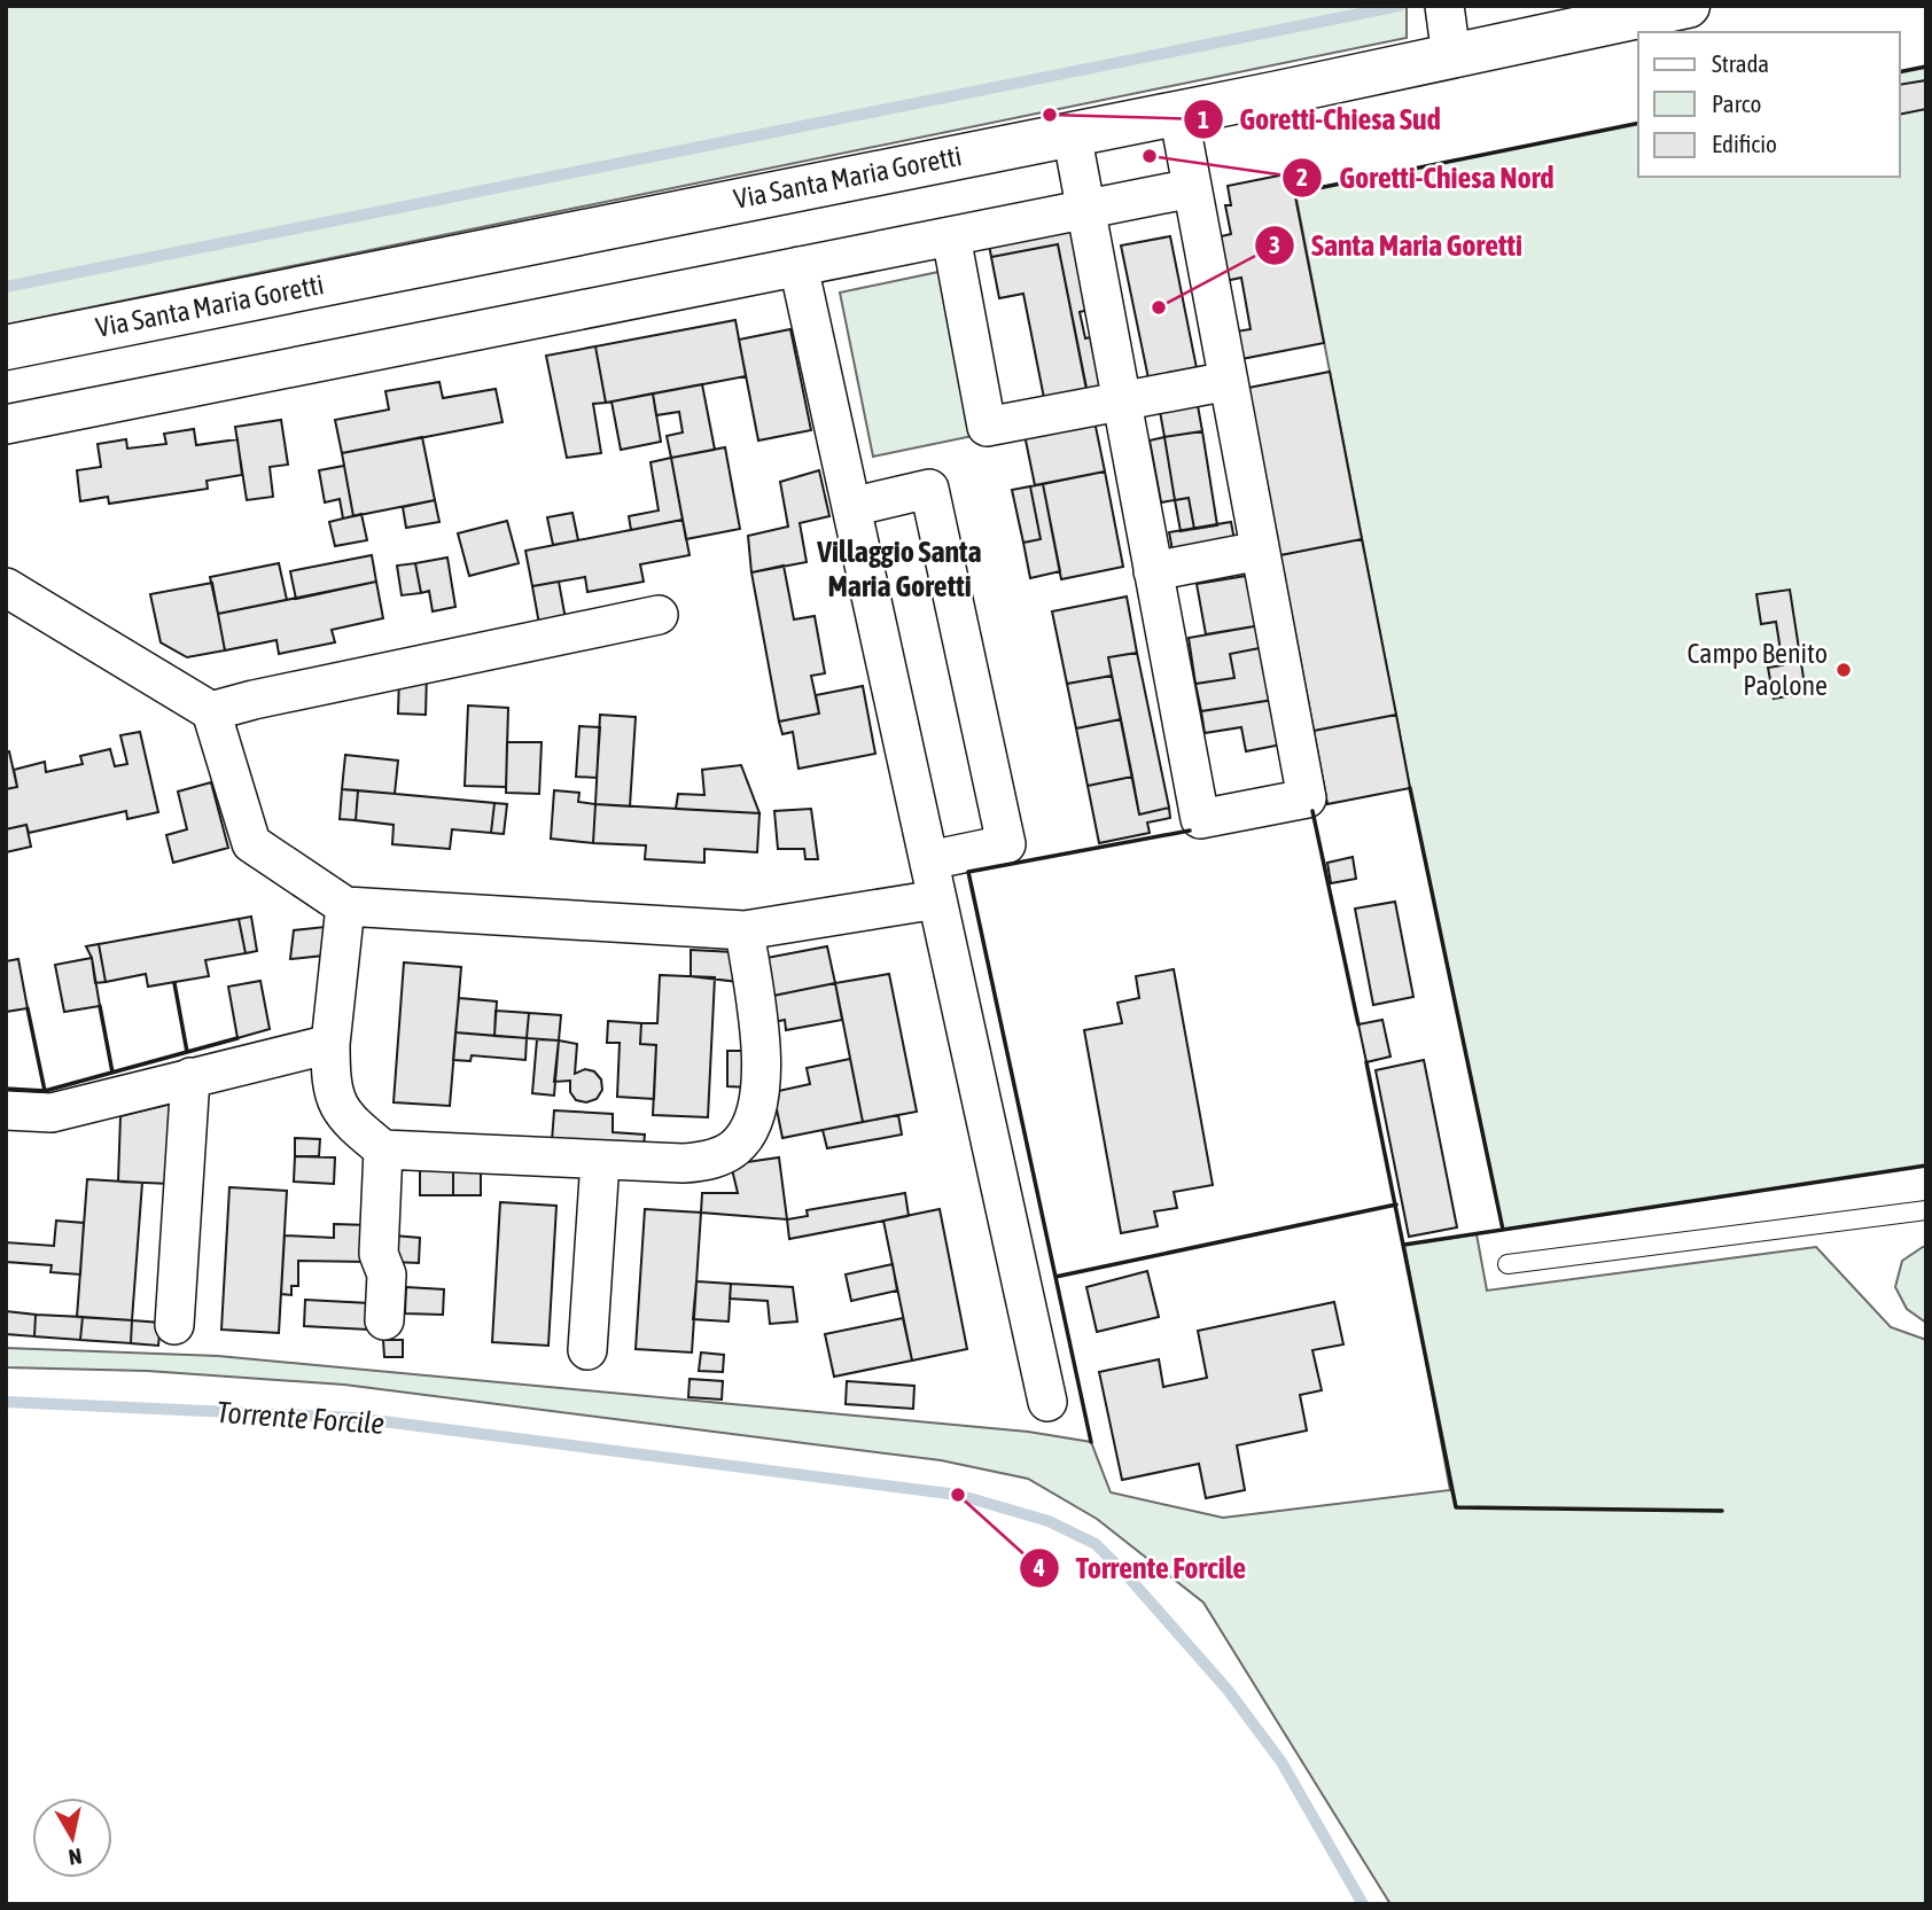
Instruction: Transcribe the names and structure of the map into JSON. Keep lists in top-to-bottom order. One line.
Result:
{"streets":{"main road":["Via Santa Maria Goretti"]},"districts":["Villaggio Santa Maria Goretti"],"water":["Torrente Forcile"],"places":["Goretti-Chiesa Sud","Goretti-Chiesa Nord","Santa Maria Goretti","Campo Benito Paolone","Torrente Forcile"],"legend":["Strada","Parco","Edificio"],"north":"bottom"}
